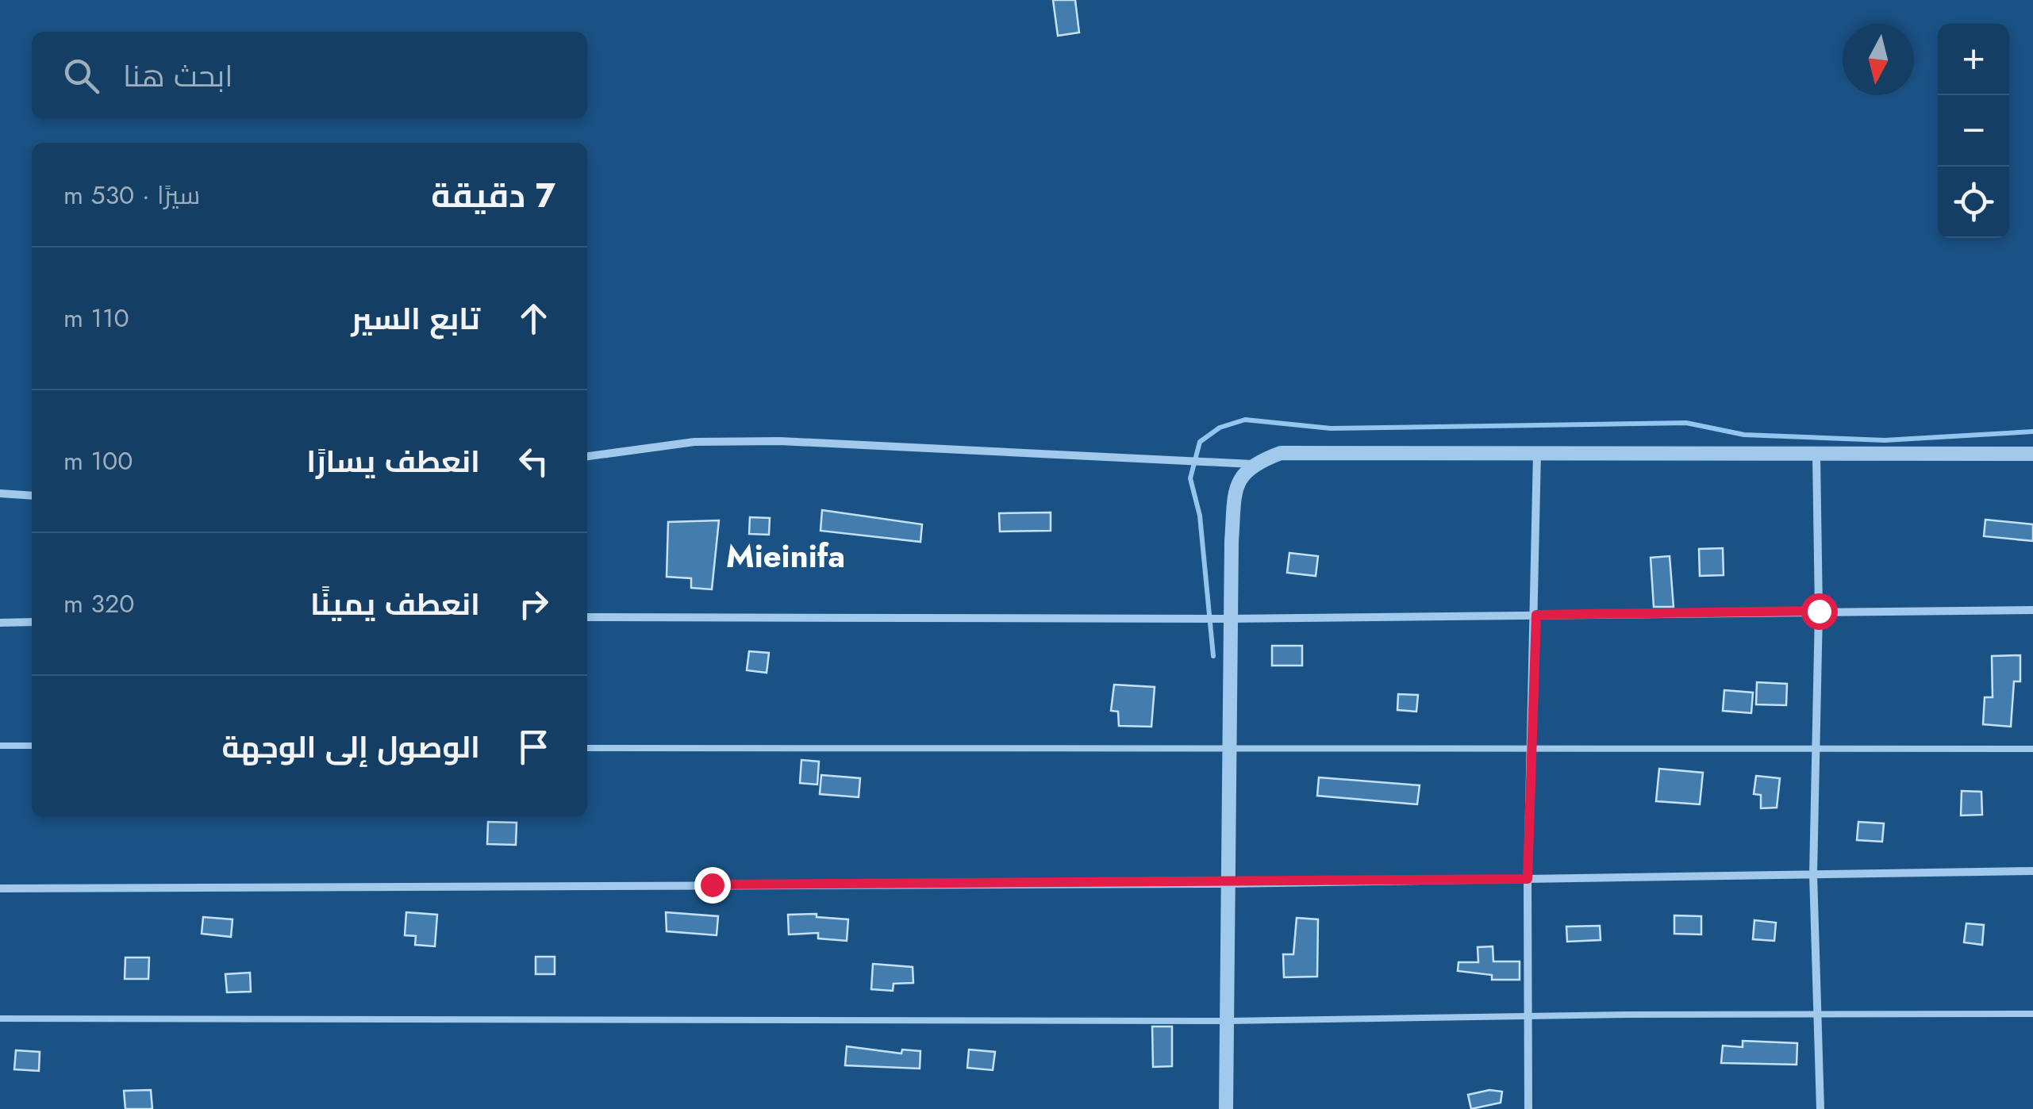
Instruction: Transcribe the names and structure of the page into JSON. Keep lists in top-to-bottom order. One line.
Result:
{"districts":["Mieinifa"],"north":"bottom","page":{"map_buttons":["+","−"],"search":"ابحث هنا","heading":["7 دقيقة","سيرًا · 530 m"],"list":[["تابع السير","110 m"],["انعطف يسارًا","100 m"],["انعطف يمينًا","320 m"],"الوصول إلى الوجهة"]}}
